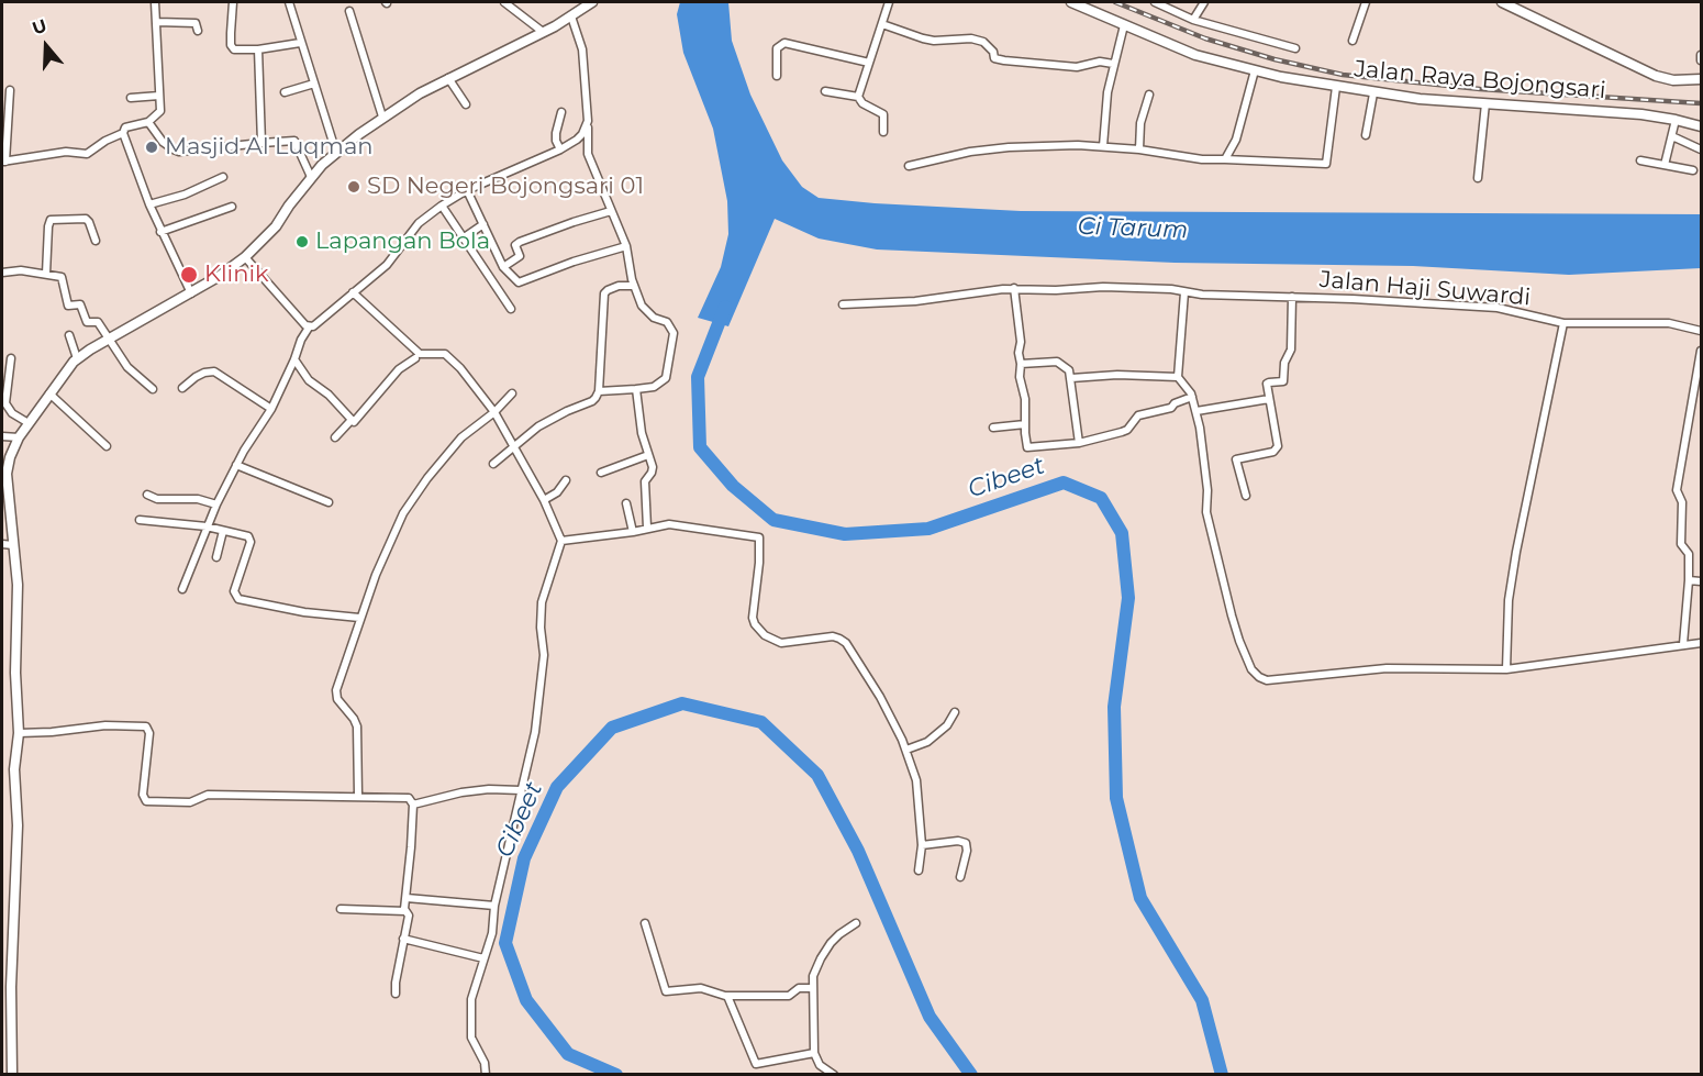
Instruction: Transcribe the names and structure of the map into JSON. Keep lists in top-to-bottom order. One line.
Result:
{"streets":{"street":["Jalan Raya Bojongsari","Jalan Haji Suwardi"]},"water":["Ci Tarum","Cibeet"],"places":["Masjid Al Luqman","SD Negeri Bojongsari 01","Lapangan Bola","Klinik"],"north":"top"}
